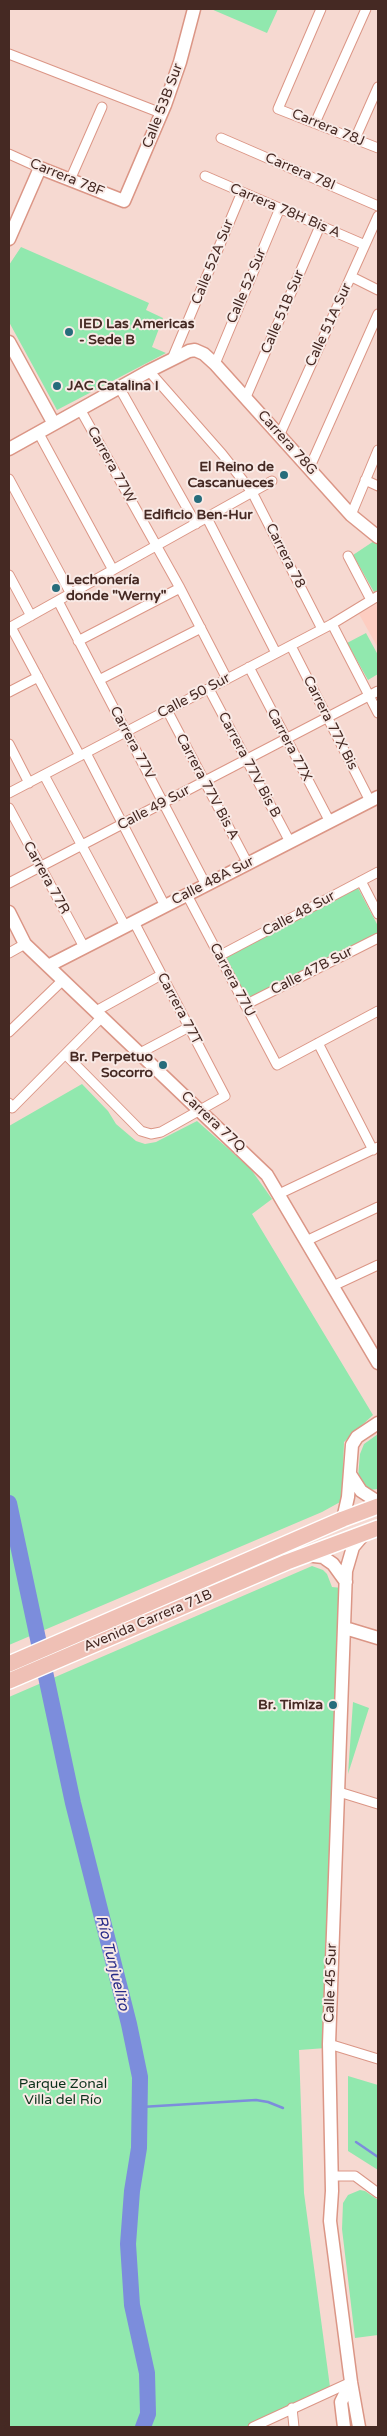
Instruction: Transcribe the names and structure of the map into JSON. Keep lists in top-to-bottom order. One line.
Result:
{"streets":{"main road":["Avenida Carrera 71B"],"street":["Calle 53B Sur","Carrera 78J","Carrera 78I","Carrera 78F","Carrera 78H Bis A","Calle 52A Sur","Calle 52 Sur","Calle 51B Sur","Calle 51A Sur","Carrera 78G","Carrera 77W","Carrera 78","Calle 50 Sur","Carrera 77X Bis","Carrera 77V","Carrera 77X","Carrera 77V Bis B","Carrera 77V Bis A","Calle 49 Sur","Carrera 77R","Calle 48A Sur","Calle 48 Sur","Calle 47B Sur","Carrera 77U","Carrera 77T","Carrera 77Q","Calle 45 Sur"]},"crossings":[["Calle 53B Sur","Carrera 78F"],["Carrera 78H Bis A","Calle 52A Sur"],["Carrera 78H Bis A","Calle 52 Sur"],["Carrera 78H Bis A","Calle 51B Sur"],["Carrera 78H Bis A","Calle 51A Sur"],["Calle 52A Sur","Carrera 78G"],["Calle 52 Sur","Carrera 78G"],["Calle 51B Sur","Carrera 78G"],["Calle 51A Sur","Carrera 78G"],["Carrera 77W","Calle 50 Sur"],["Carrera 78","Calle 50 Sur"],["Calle 50 Sur","Carrera 77X Bis"],["Calle 50 Sur","Carrera 77V"],["Calle 50 Sur","Carrera 77X"],["Calle 50 Sur","Carrera 77V Bis B"],["Calle 50 Sur","Carrera 77V Bis A"],["Calle 50 Sur","Carrera 77T"],["Carrera 77X Bis","Calle 49 Sur"],["Carrera 77X Bis","Calle 48A Sur"],["Carrera 77V","Calle 49 Sur"],["Carrera 77V","Calle 48A Sur"],["Carrera 77X","Calle 49 Sur"],["Carrera 77X","Calle 48A Sur"],["Carrera 77V Bis B","Calle 49 Sur"],["Carrera 77V Bis B","Calle 48A Sur"],["Carrera 77V Bis A","Calle 49 Sur"],["Carrera 77V Bis A","Calle 48A Sur"],["Calle 49 Sur","Carrera 77R"],["Calle 49 Sur","Carrera 77T"],["Carrera 77R","Calle 48A Sur"],["Calle 48A Sur","Carrera 77U"],["Calle 48A Sur","Carrera 77T"],["Calle 48A Sur","Carrera 77Q"],["Calle 48 Sur","Carrera 77U"],["Calle 47B Sur","Carrera 77U"],["Carrera 77T","Carrera 77Q"],["Avenida Carrera 71B","Calle 45 Sur"]],"water":["Río Tunjuelito"],"parks":["Parque Zonal Villa del Río"],"places":["IED Las Americas - Sede B","JAC Catalina I","El Reino de Cascanueces","Edificio Ben-Hur","Lechonería donde \"Werny\"","Br. Perpetuo Socorro","Br. Timiza"]}
